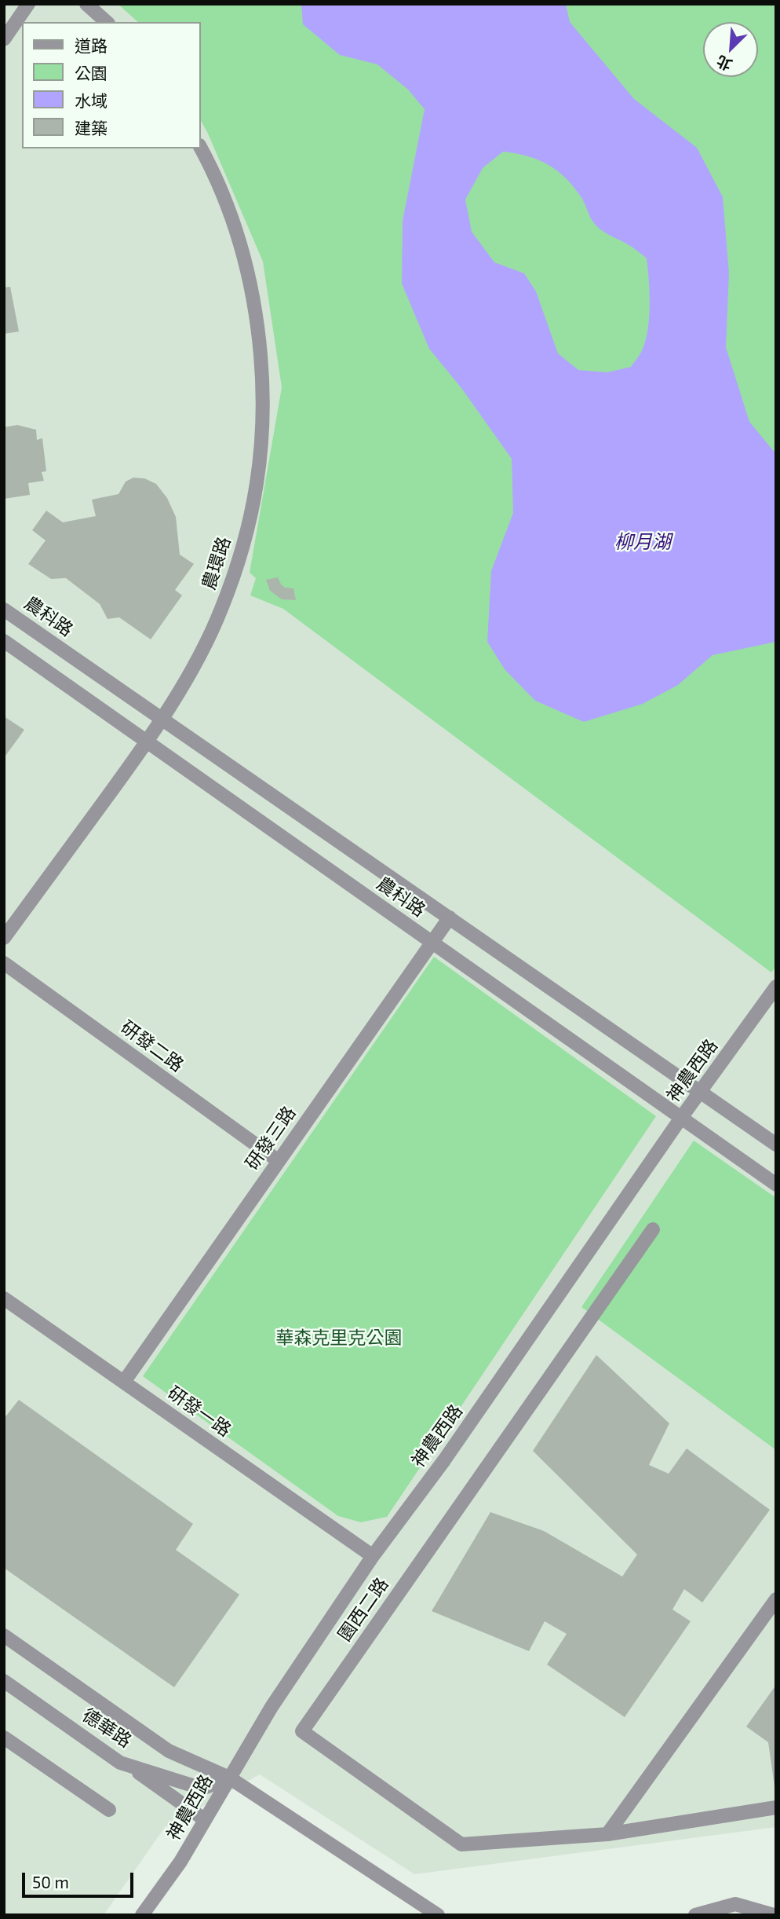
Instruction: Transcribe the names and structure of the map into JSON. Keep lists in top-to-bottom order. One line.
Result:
{"streets":{"street":["農環路","農科路","研發二路","神農西路","研發三路","研發一路","園西二路","德華路"]},"crossings":[["農環路","農科路"],["農科路","神農西路"],["農科路","研發三路"],["研發二路","研發三路"],["神農西路","研發一路"],["神農西路","德華路"],["研發三路","研發一路"]],"water":["柳月湖"],"parks":["華森克里克公園"],"legend":["道路","公園","水域","建築"],"scale_bar":"50 m","north":"bottom left"}
